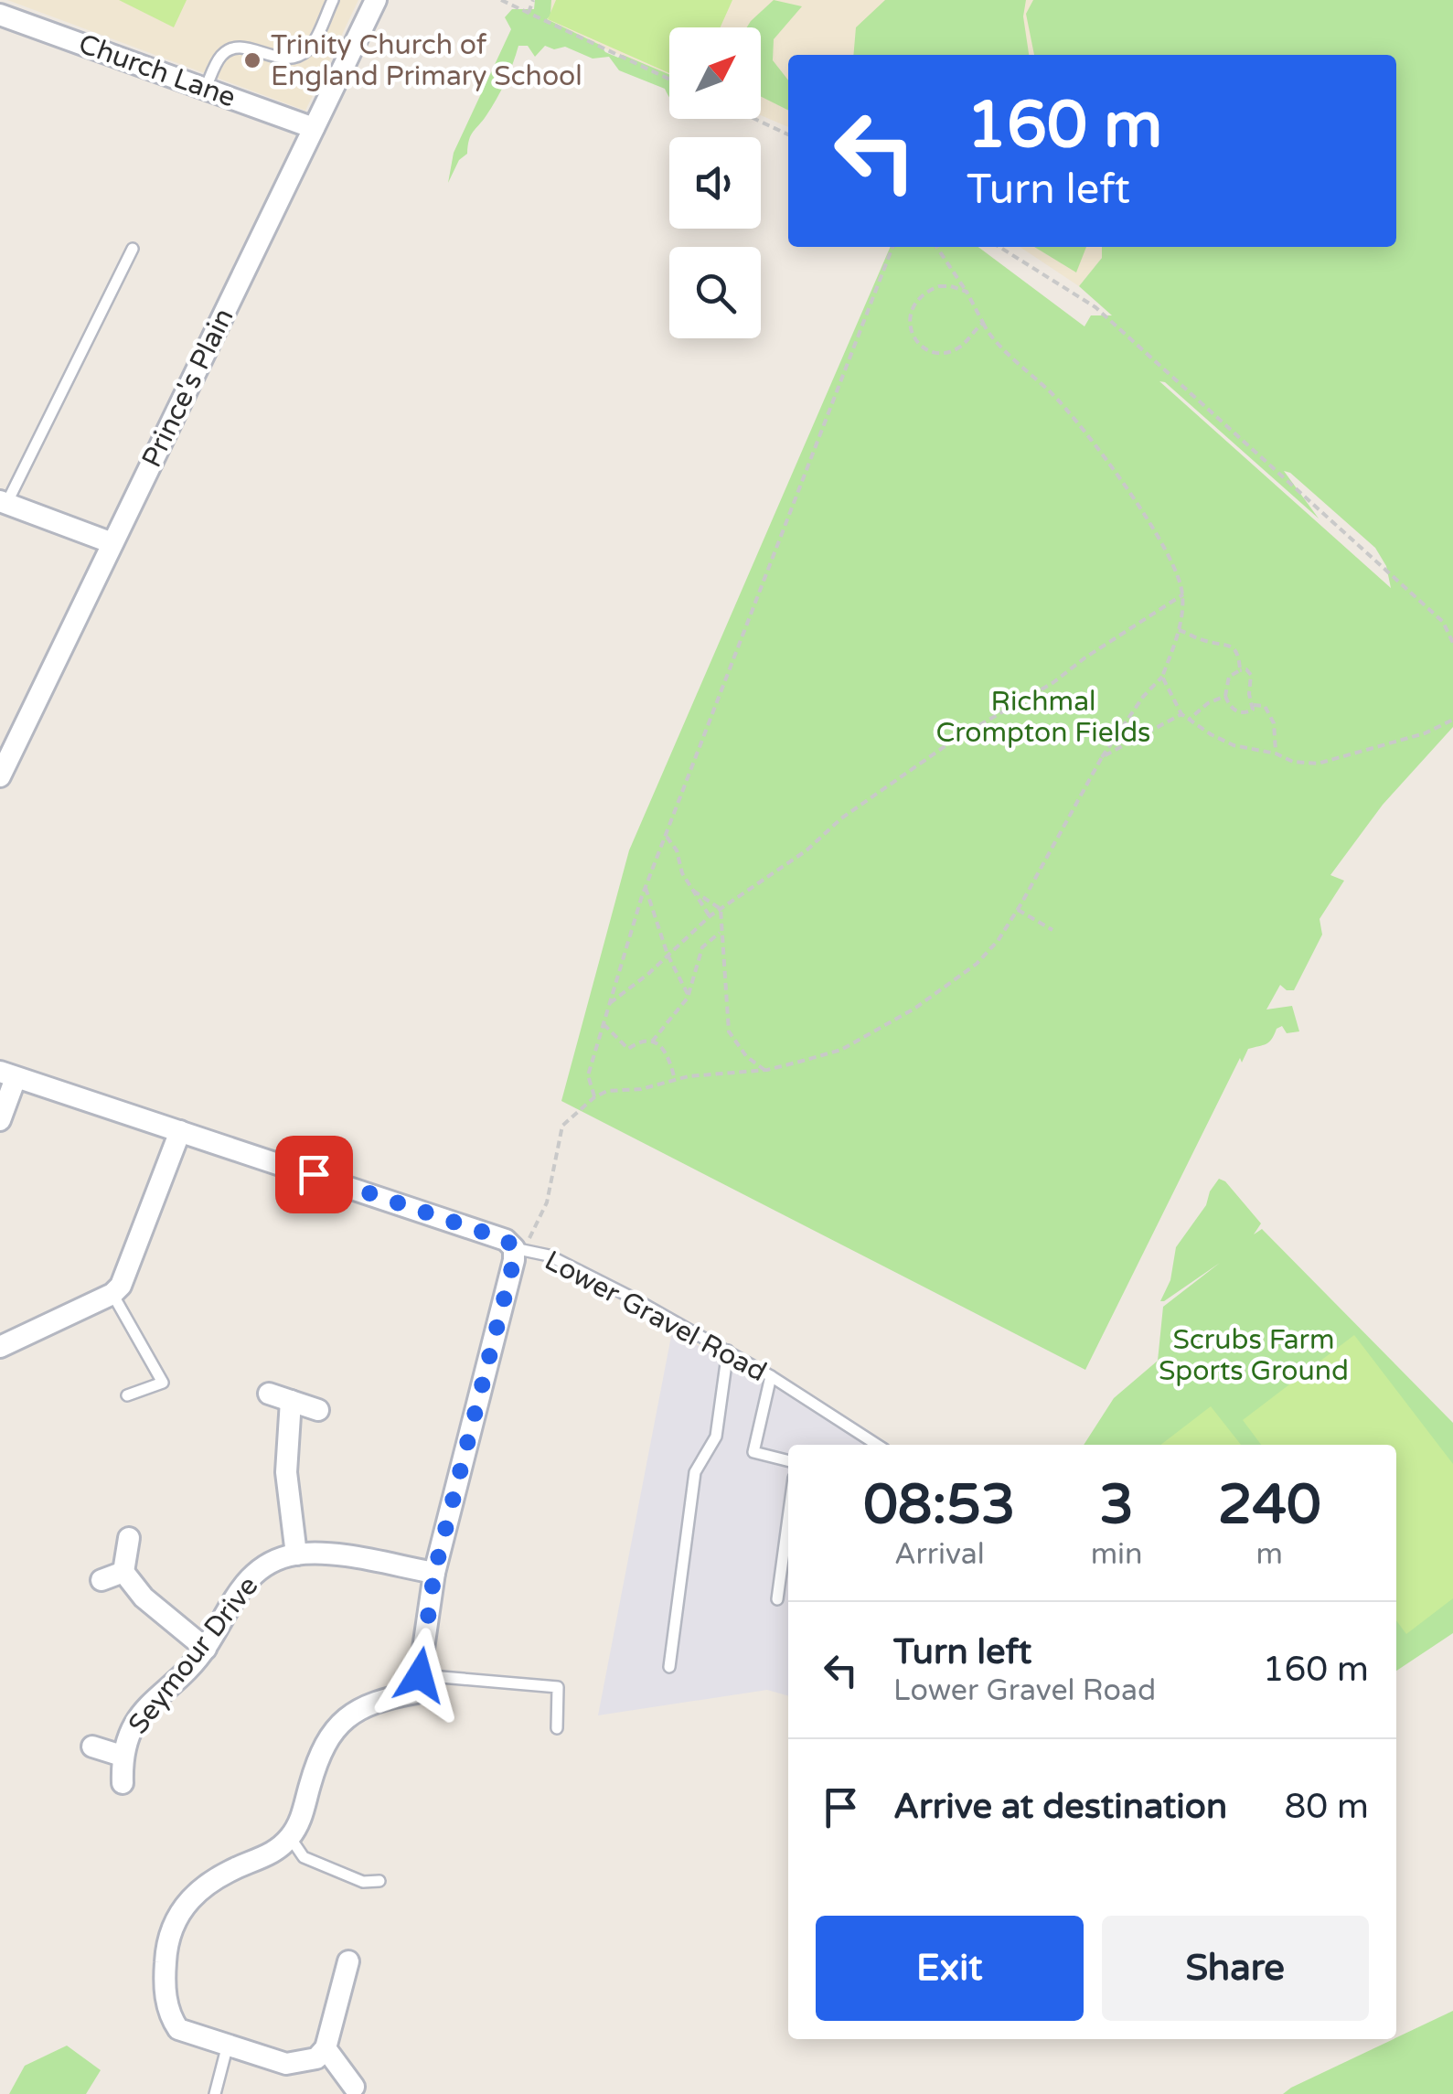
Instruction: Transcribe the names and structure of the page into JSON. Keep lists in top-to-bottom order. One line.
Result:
{"streets":{"street":["Church Lane","Prince's Plain","Lower Gravel Road","Seymour Drive"]},"crossings":[["Church Lane","Prince's Plain"]],"parks":["Richmal Crompton Fields","Scrubs Farm Sports Ground"],"places":["Trinity Church of England Primary School"],"north":"top right","page":{"turn":["160 m","Turn left"],"eta":["08:53","Arrival","3","min","240","m"],"list":[{"name":"Turn left","note":"Lower Gravel Road","value":"160 m"},{"name":"Arrive at destination","value":"80 m"}],"buttons":["Exit","Share"]}}
